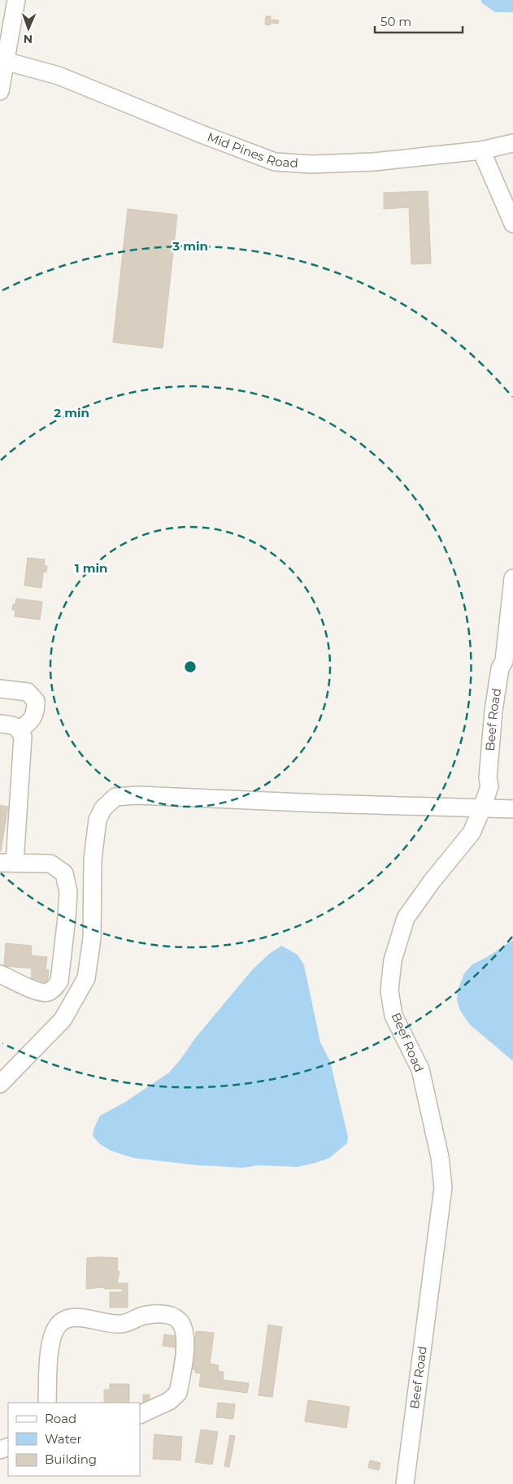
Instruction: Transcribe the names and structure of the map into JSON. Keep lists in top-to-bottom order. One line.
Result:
{"streets":{"street":["Mid Pines Road","Beef Road"]},"legend":["Road","Water","Building"],"scale_bar":"50 m","north":"bottom","rings":["3 min","2 min","1 min"]}
